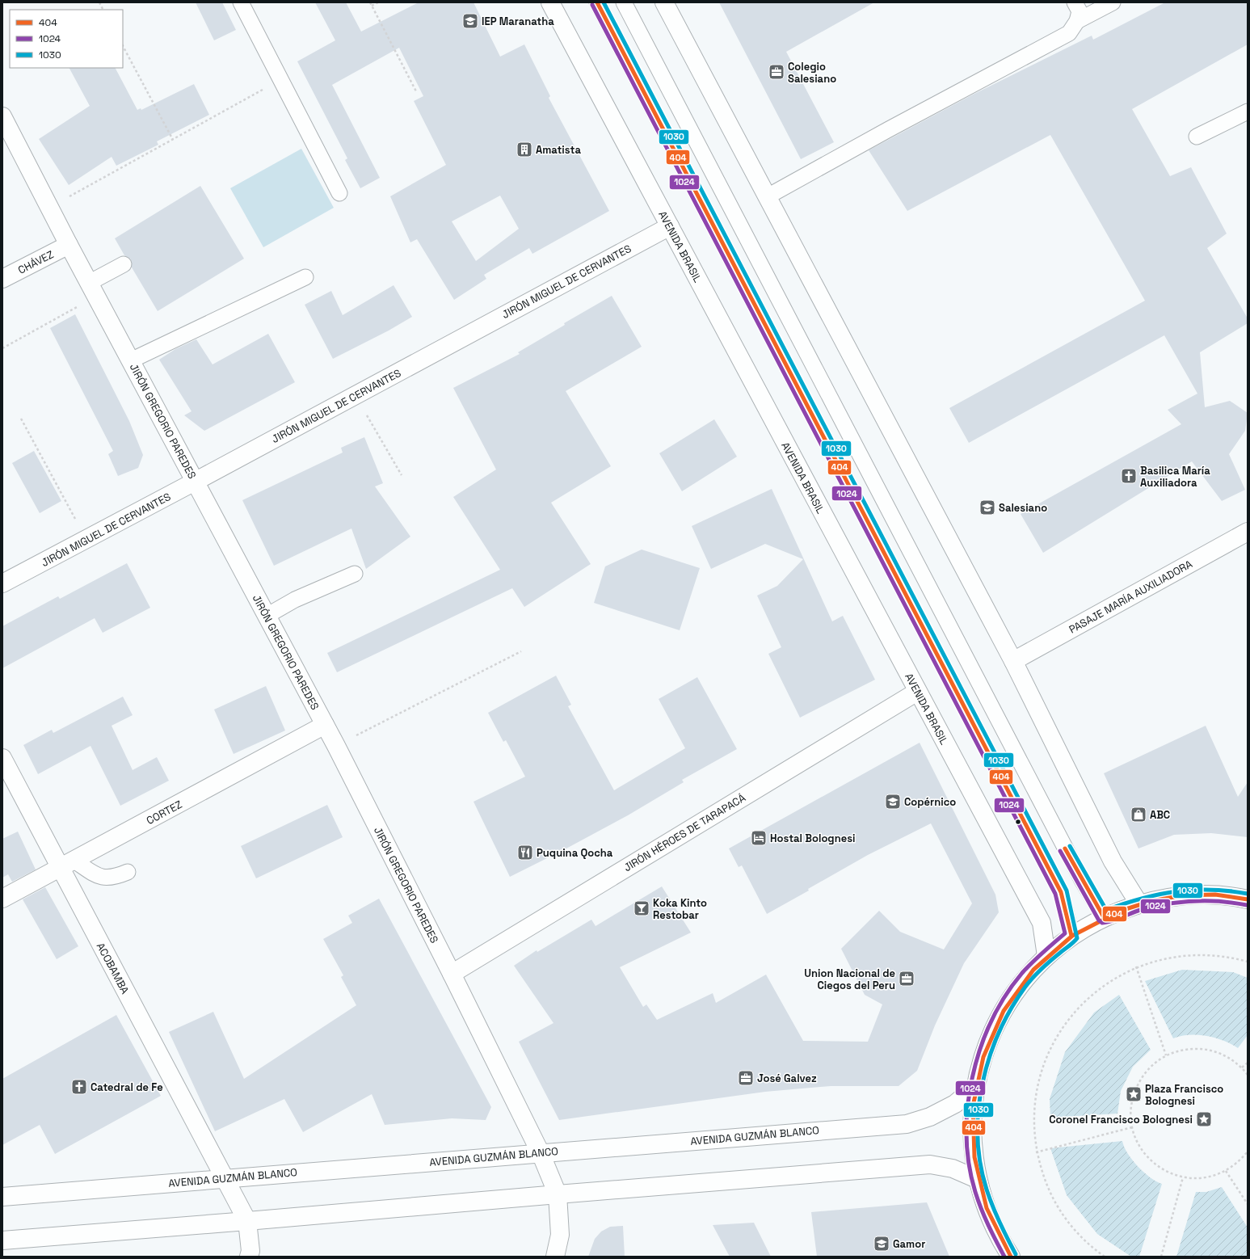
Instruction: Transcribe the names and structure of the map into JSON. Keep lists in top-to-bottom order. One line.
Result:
{"streets":{"main road":["AVENIDA BRASIL","CHÁVEZ","JIRÓN MIGUEL DE CERVANTES","JIRÓN GREGORIO PAREDES","PASAJE MARÍA AUXILIADORA","CORTEZ","JIRÓN HÉROES DE TARAPACÁ","ACOBAMBA","AVENIDA GUZMÁN BLANCO"]},"crossings":[["AVENIDA BRASIL","JIRÓN MIGUEL DE CERVANTES"],["AVENIDA BRASIL","JIRÓN HÉROES DE TARAPACÁ"],["CHÁVEZ","JIRÓN GREGORIO PAREDES"],["JIRÓN MIGUEL DE CERVANTES","JIRÓN GREGORIO PAREDES"],["JIRÓN GREGORIO PAREDES","CORTEZ"],["JIRÓN GREGORIO PAREDES","JIRÓN HÉROES DE TARAPACÁ"],["JIRÓN GREGORIO PAREDES","AVENIDA GUZMÁN BLANCO"],["CORTEZ","ACOBAMBA"],["ACOBAMBA","AVENIDA GUZMÁN BLANCO"]],"places":{"school or university":["IEP Maranatha","Salesiano","Copérnico","Gamor"],"office":["Colegio Salesiano","Union Nacional de Ciegos del Peru","José Galvez"],"building":["Amatista"],"church":["Basilica María Auxiliadora","Catedral de Fe"],"shop":["ABC"],"hotel":["Hostal Bolognesi"],"restaurant":["Puquina Qocha"],"bar":["Koka Kinto Restobar"],"place":["Plaza Francisco Bolognesi","Coronel Francisco Bolognesi"]},"lines":["transit line 404","transit line 1030","transit line 1024"],"legend":["404","1024","1030"]}
